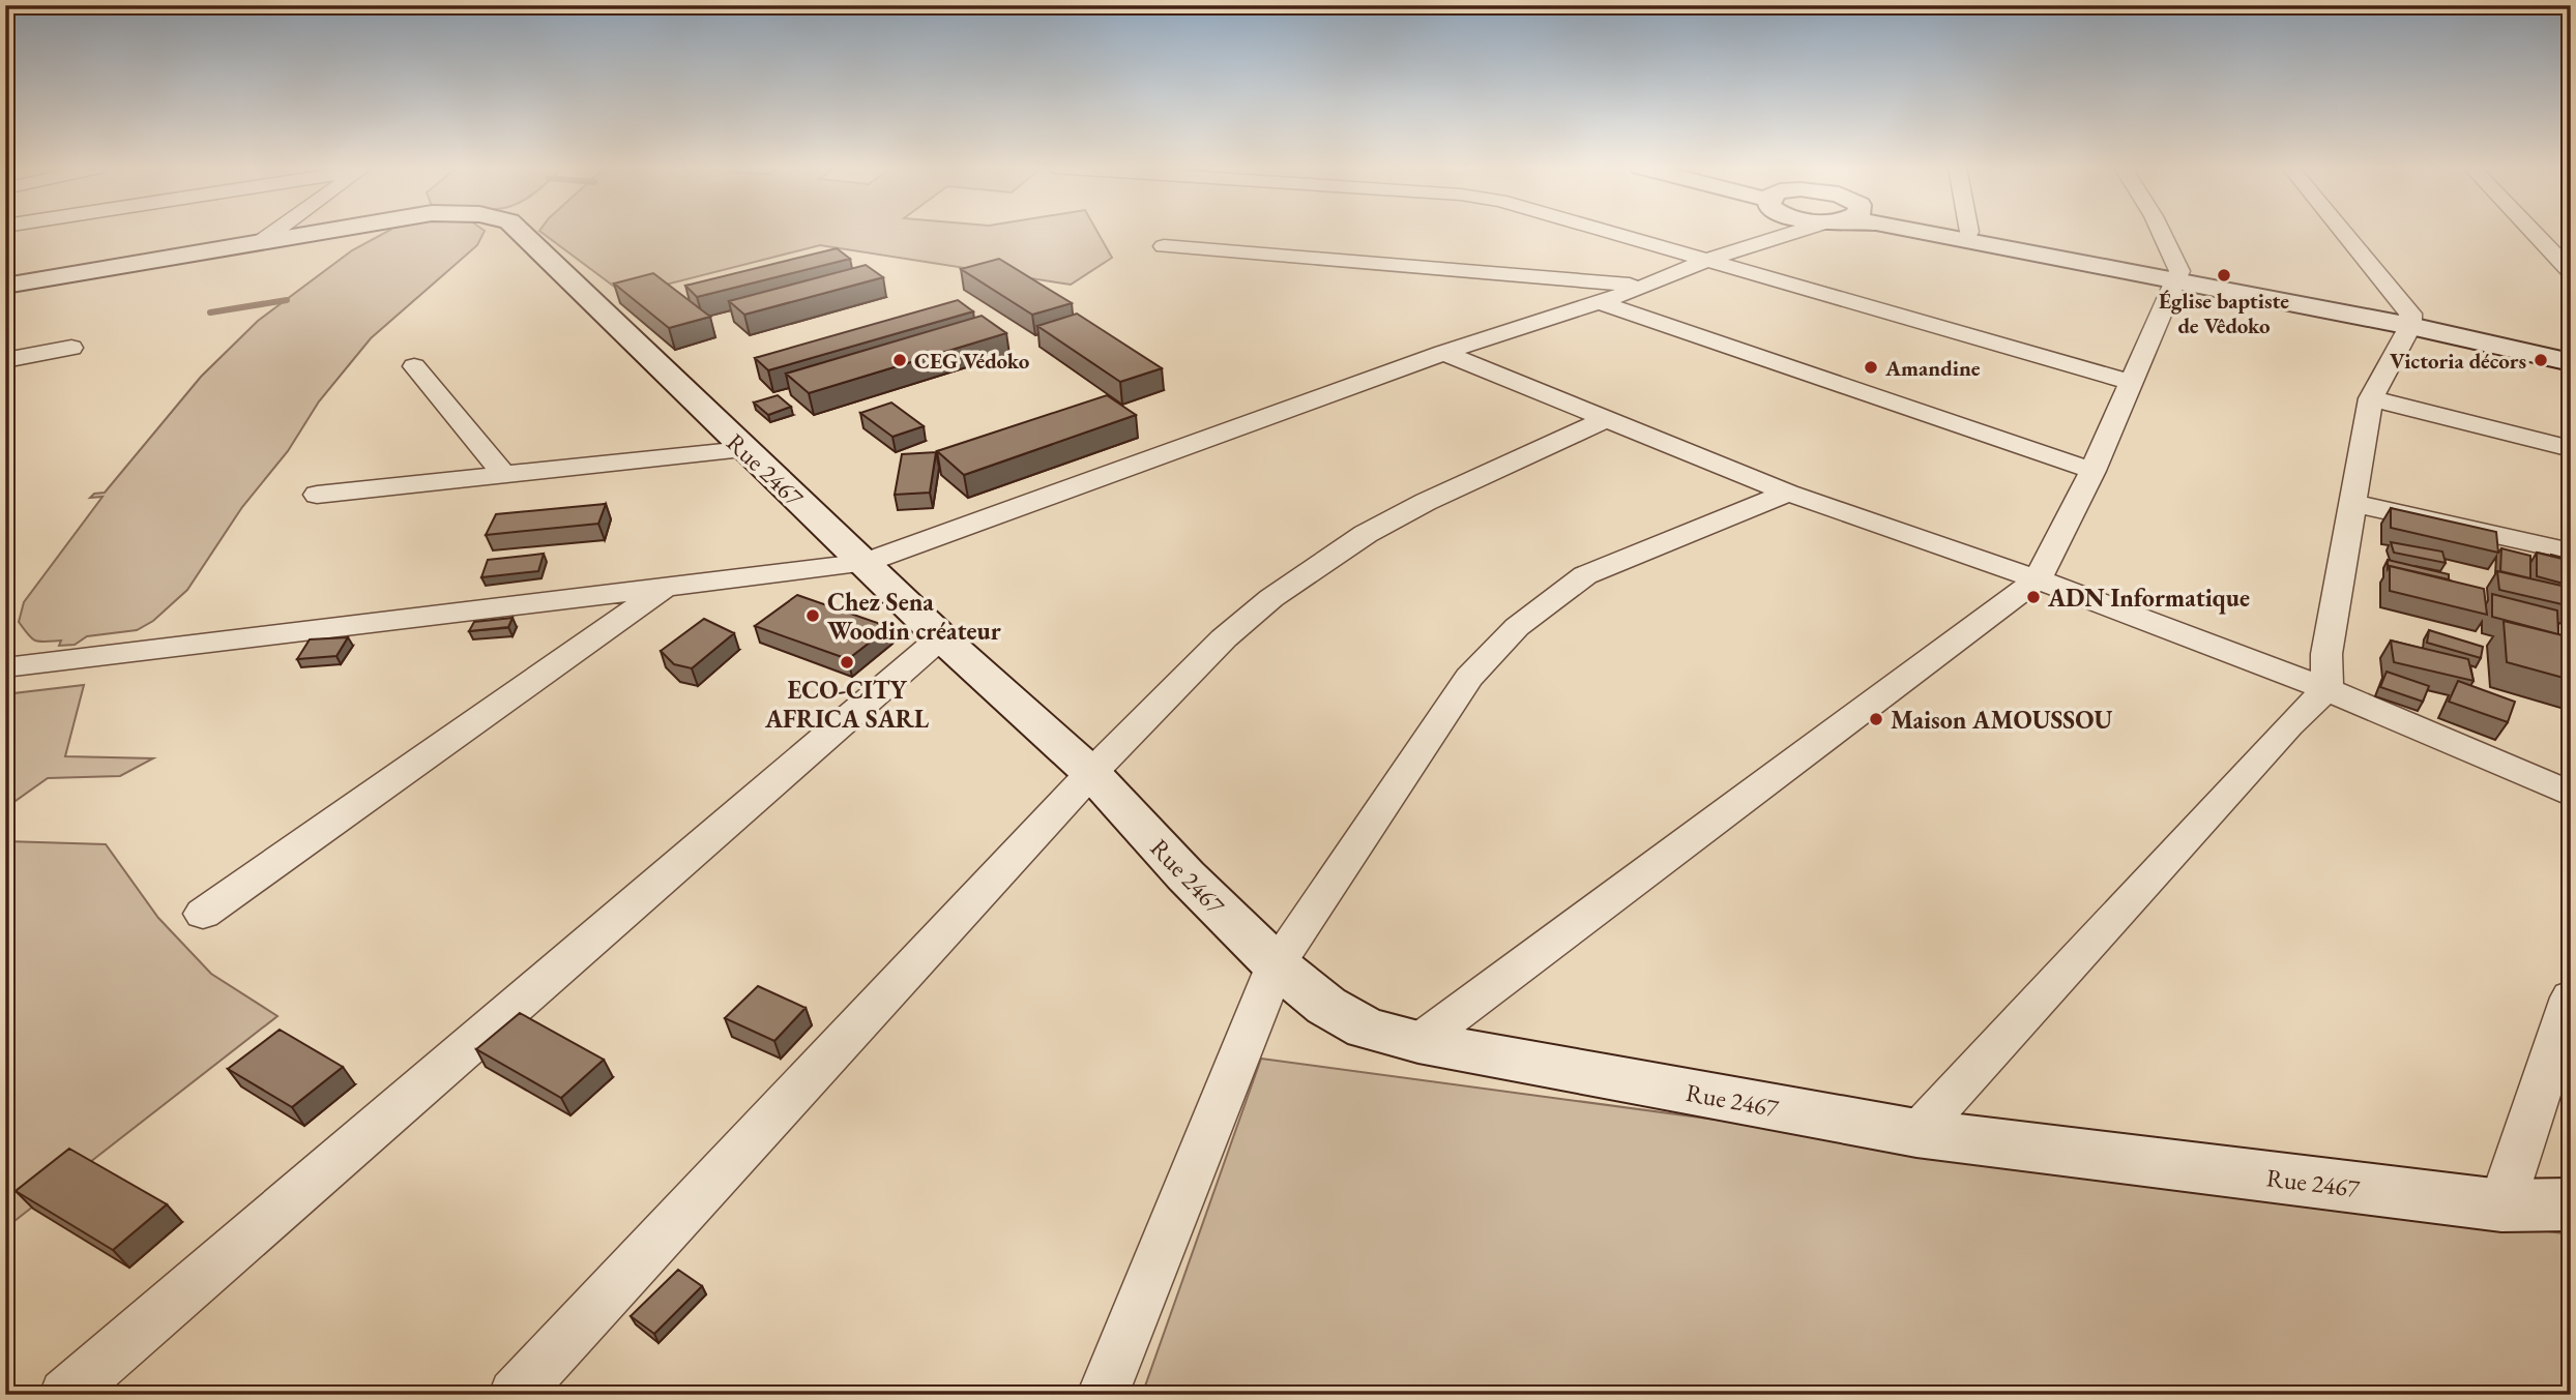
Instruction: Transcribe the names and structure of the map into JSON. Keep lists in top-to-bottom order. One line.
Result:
{"streets":{"street":["Rue 2467"]},"places":["Église baptiste de Vêdoko","CEG Védoko","Victoria décors","Amandine","ADN Informatique","Chez Sena Woodin créateur","ECO-CITY AFRICA SARL","Maison AMOUSSOU"]}
